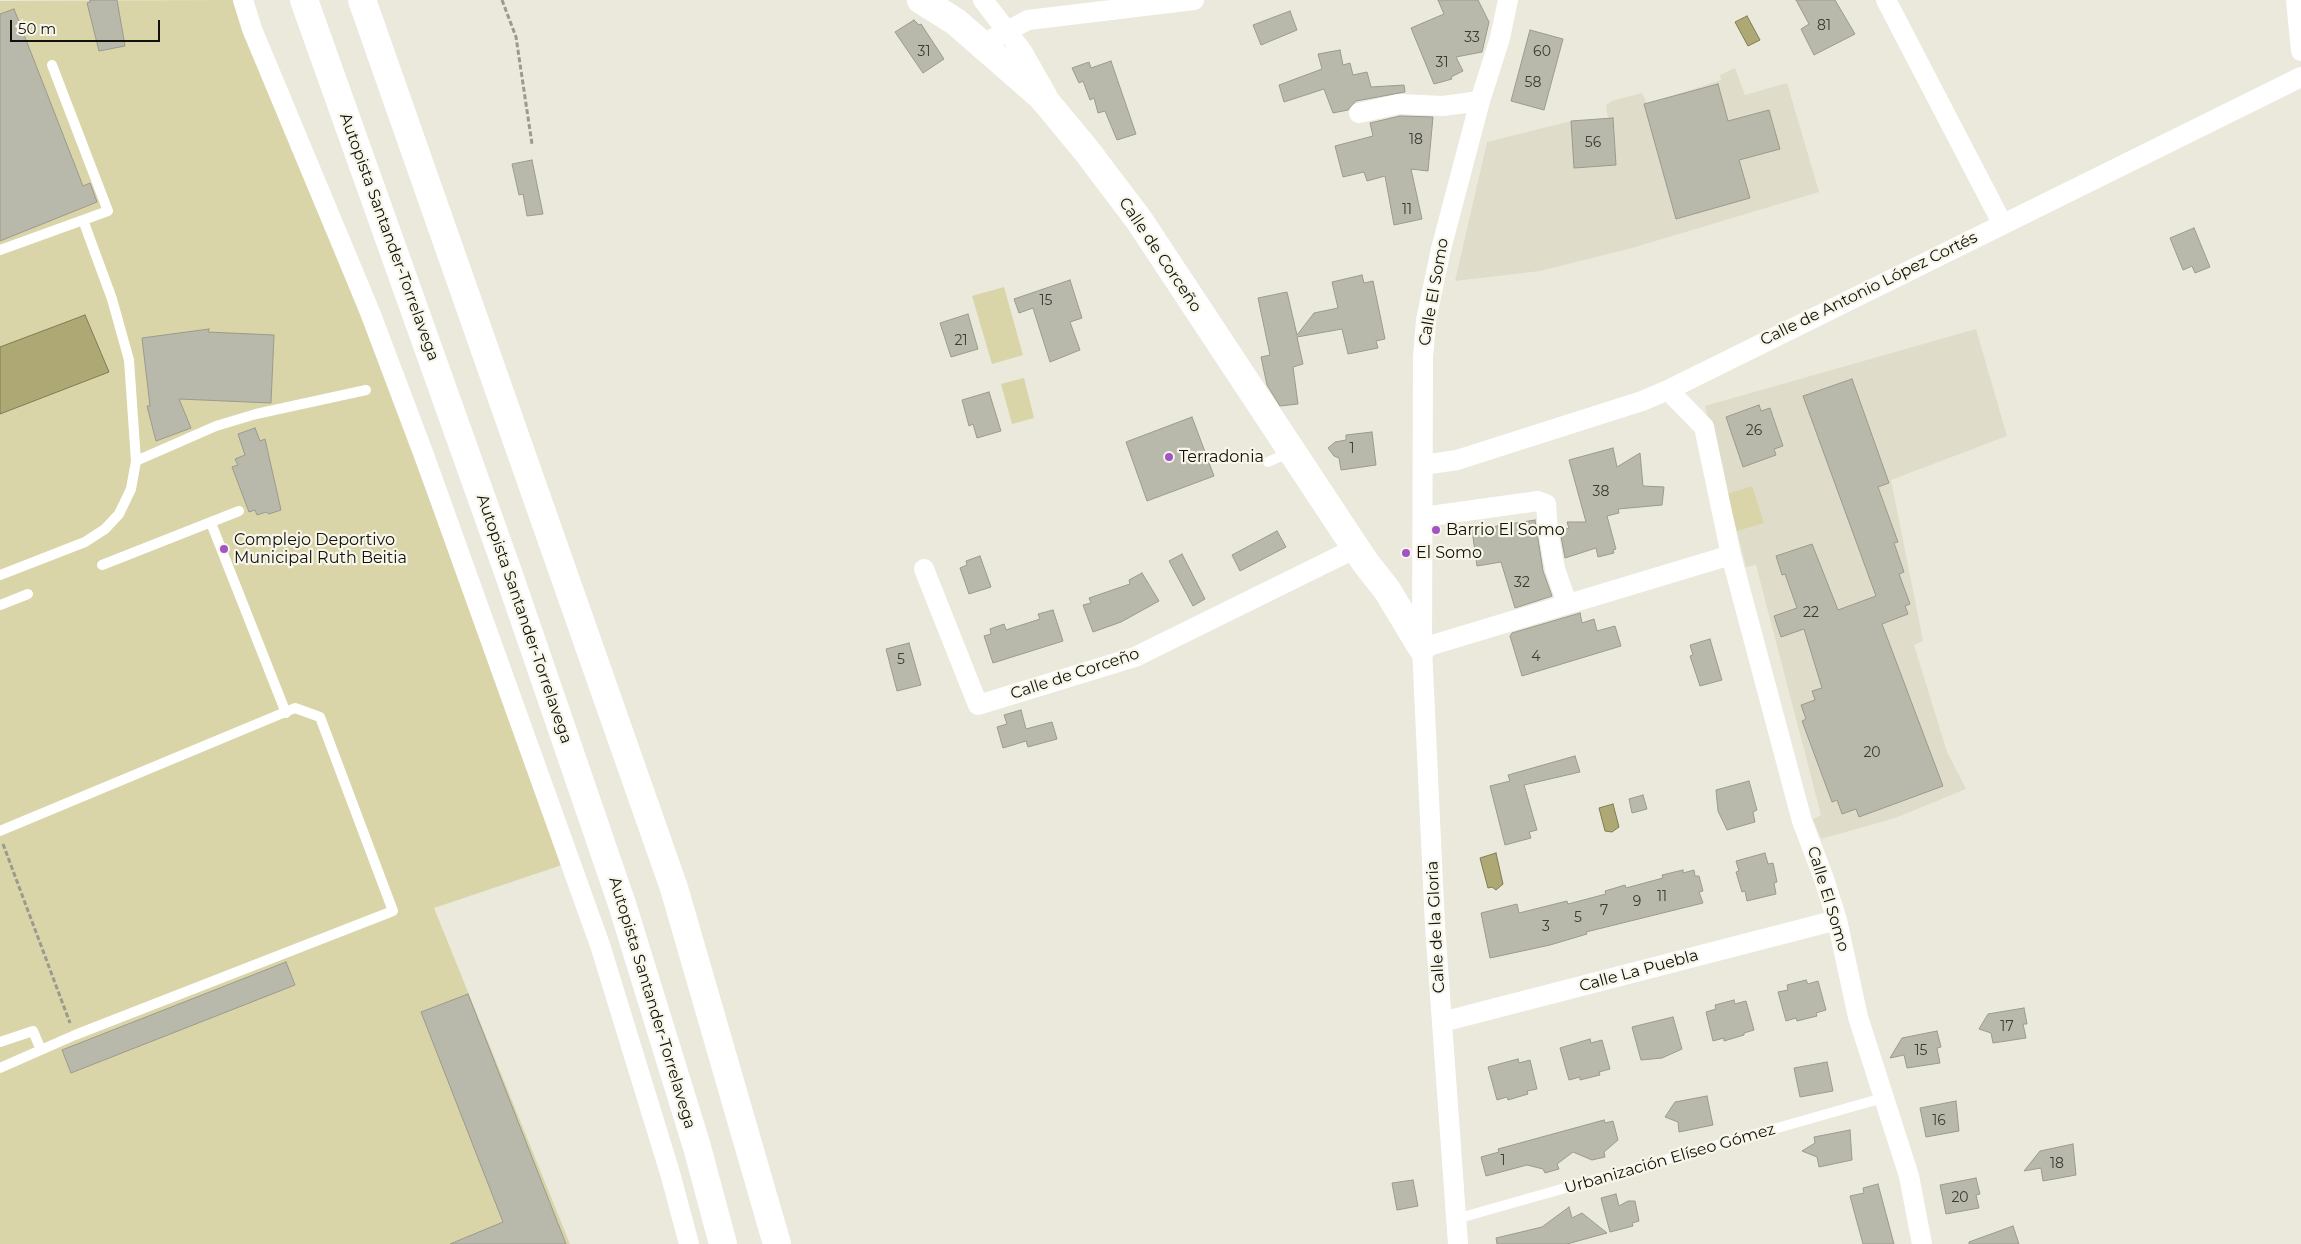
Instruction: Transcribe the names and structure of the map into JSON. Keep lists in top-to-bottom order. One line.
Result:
{"streets":{"main road":["Autopista Santander-Torrelavega","Calle de Corceño"],"street":["Calle de Antonio López Cortés","Calle El Somo","Calle de la Gloria","Calle La Puebla"],"lane":["Urbanización Elíseo Gómez"]},"crossings":[["Calle de Corceño","Calle El Somo"],["Calle de Corceño","Calle de la Gloria"],["Calle de Antonio López Cortés","Calle El Somo"],["Calle El Somo","Calle de la Gloria"],["Calle El Somo","Calle La Puebla"],["Calle El Somo","Urbanización Elíseo Gómez"],["Calle de la Gloria","Calle La Puebla"],["Calle de la Gloria","Urbanización Elíseo Gómez"]],"places":["Terradonia","Barrio El Somo","Complejo Deportivo Municipal Ruth Beitia","El Somo"],"house_numbers":["81","33","31","60","31","58","18","56","11","15","21","26","1","38","32","22","4","5","20","11","9","7","5","3","17","15","16","1","18","20"],"scale_bar":"50 m"}
